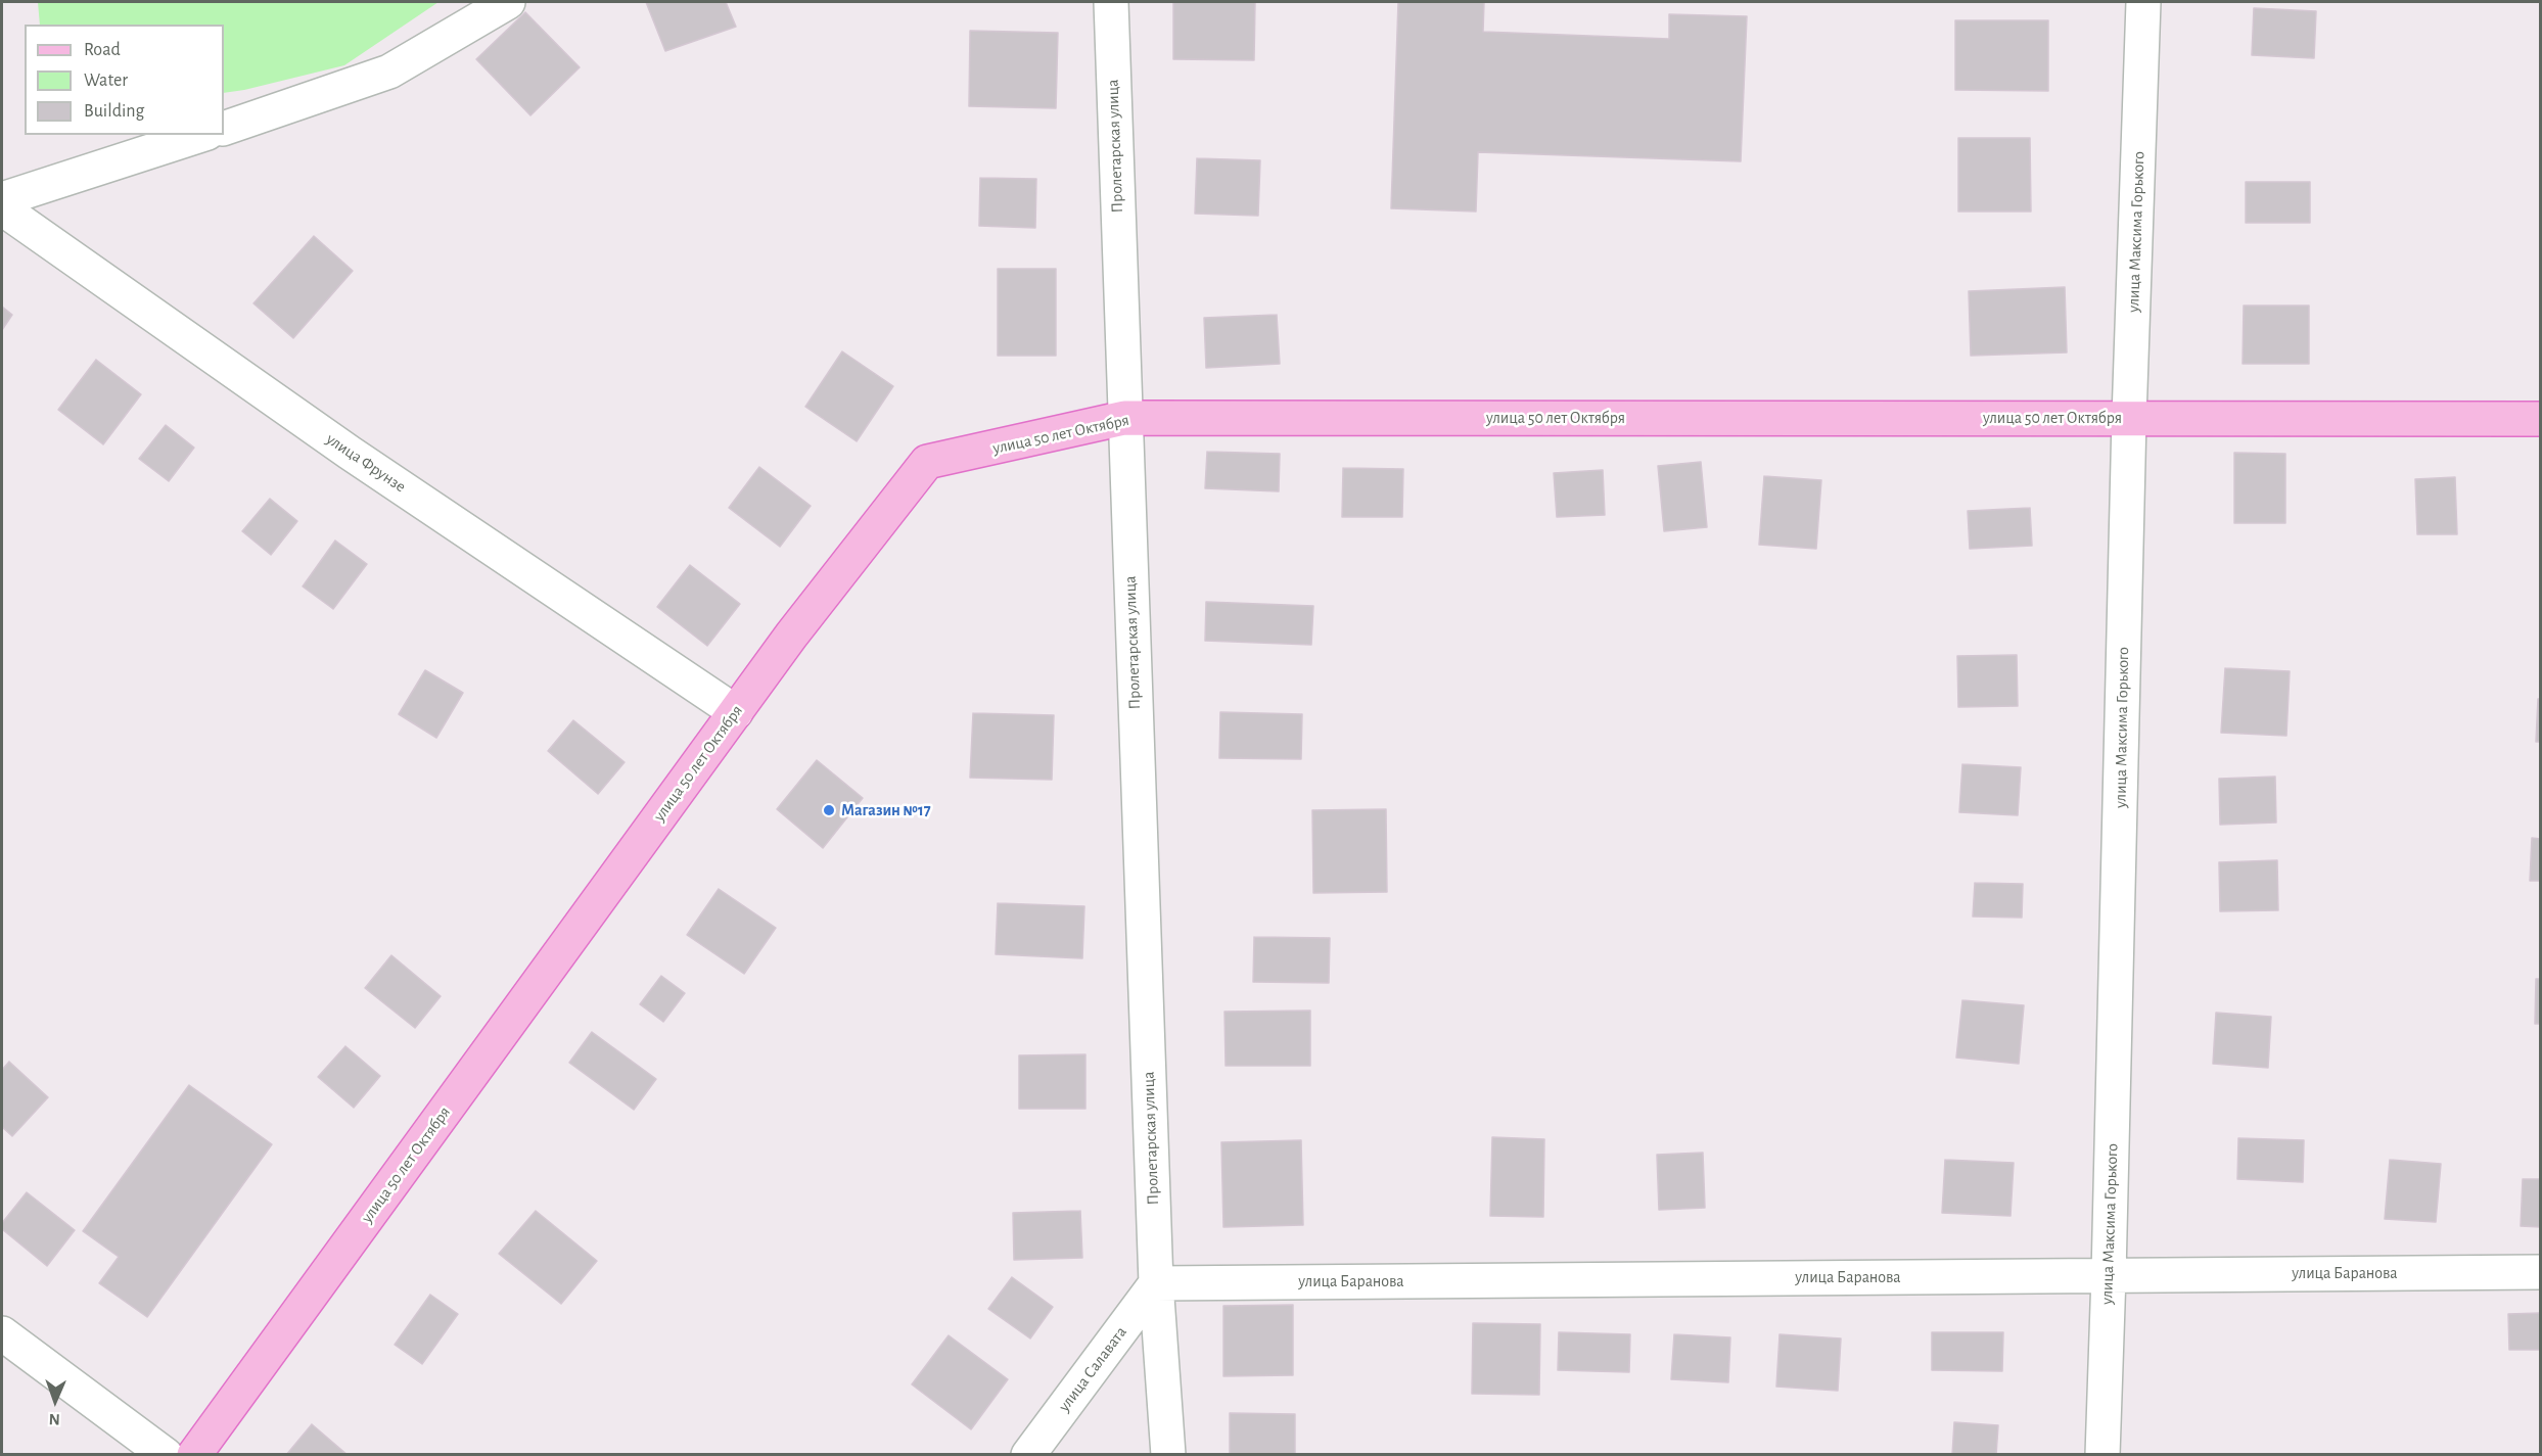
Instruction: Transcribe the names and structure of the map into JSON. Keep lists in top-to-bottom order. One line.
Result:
{"streets":{"main road":["улица 50 лет Октября"],"street":["Пролетарская улица","улица Максима Горького","улица Фрунзе","улица Баранова","улица Салавата"]},"crossings":[["Пролетарская улица","улица 50 лет Октября"],["Пролетарская улица","улица Баранова"],["Пролетарская улица","улица Салавата"],["улица Максима Горького","улица 50 лет Октября"],["улица Максима Горького","улица Баранова"],["улица 50 лет Октября","улица Фрунзе"],["улица Баранова","улица Салавата"]],"places":["Магазин №17"],"legend":["Road","Water","Building"],"north":"bottom"}
